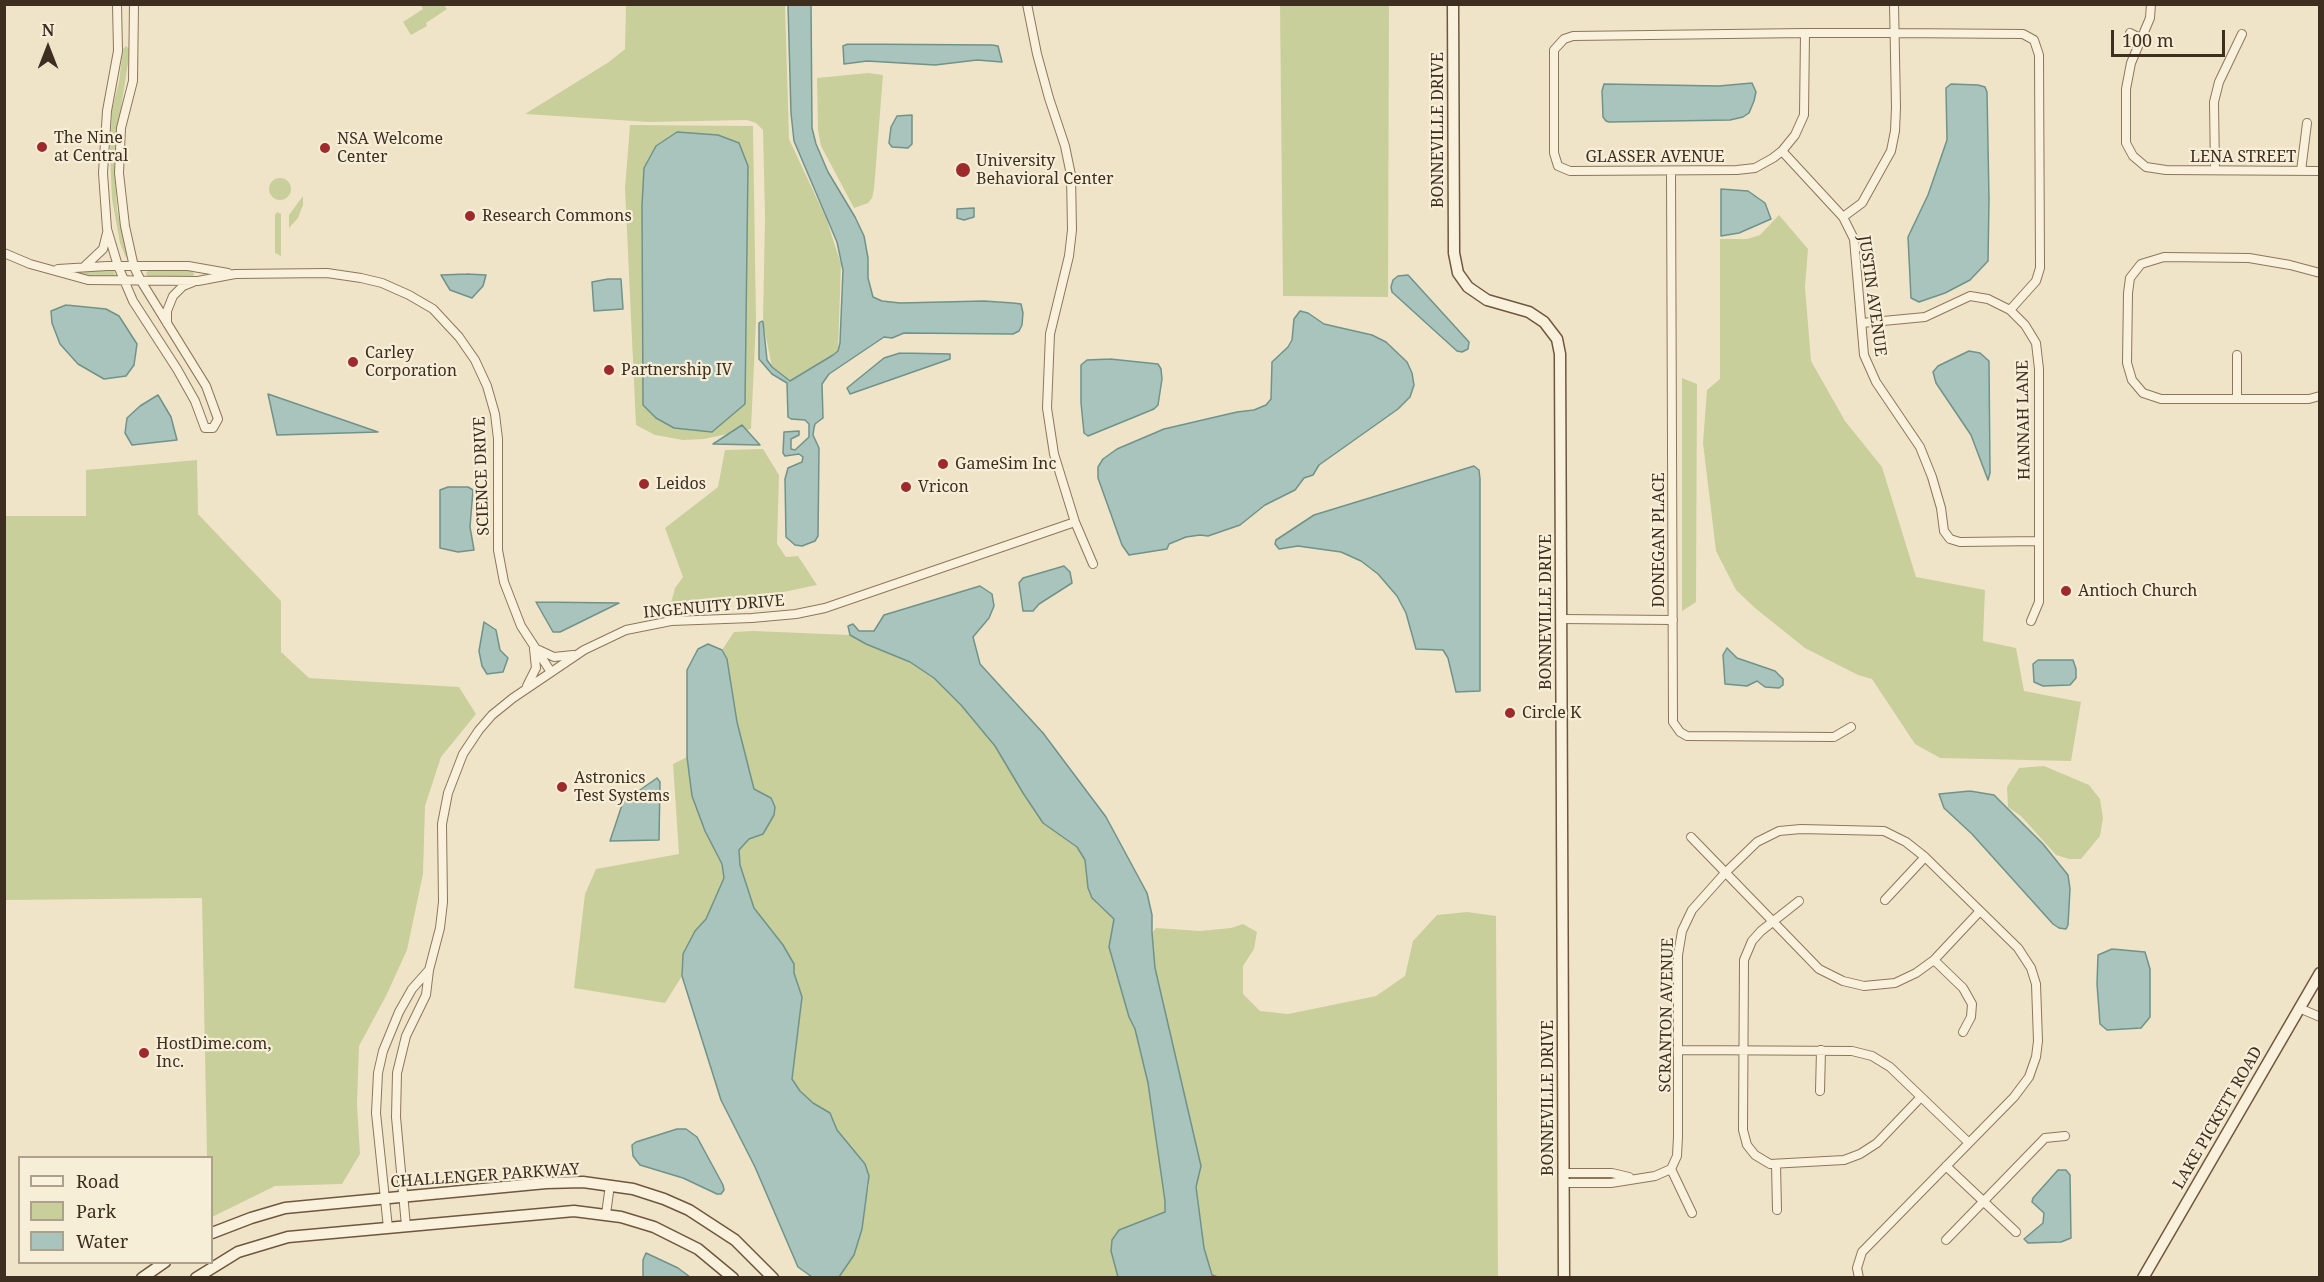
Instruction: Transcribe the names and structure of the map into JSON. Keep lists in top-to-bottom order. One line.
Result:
{"streets":{"main road":["BONNEVILLE DRIVE","LAKE PICKETT ROAD","CHALLENGER PARKWAY"],"street":["GLASSER AVENUE","LENA STREET","JUSTIN AVENUE","HANNAH LANE","SCIENCE DRIVE","DONEGAN PLACE","INGENUITY DRIVE","SCRANTON AVENUE"]},"crossings":[["GLASSER AVENUE","JUSTIN AVENUE"],["GLASSER AVENUE","HANNAH LANE"],["GLASSER AVENUE","DONEGAN PLACE"],["JUSTIN AVENUE","HANNAH LANE"],["SCIENCE DRIVE","INGENUITY DRIVE"],["INGENUITY DRIVE","CHALLENGER PARKWAY"]],"places":["The Nine at Central","NSA Welcome Center","University Behavioral Center","Research Commons","Carley Corporation","Partnership IV","GameSim Inc","Leidos","Vricon","Antioch Church","Circle K","Astronics Test Systems","HostDime.com, Inc."],"legend":["Road","Park","Water"],"scale_bar":"100 m","north":"top"}
